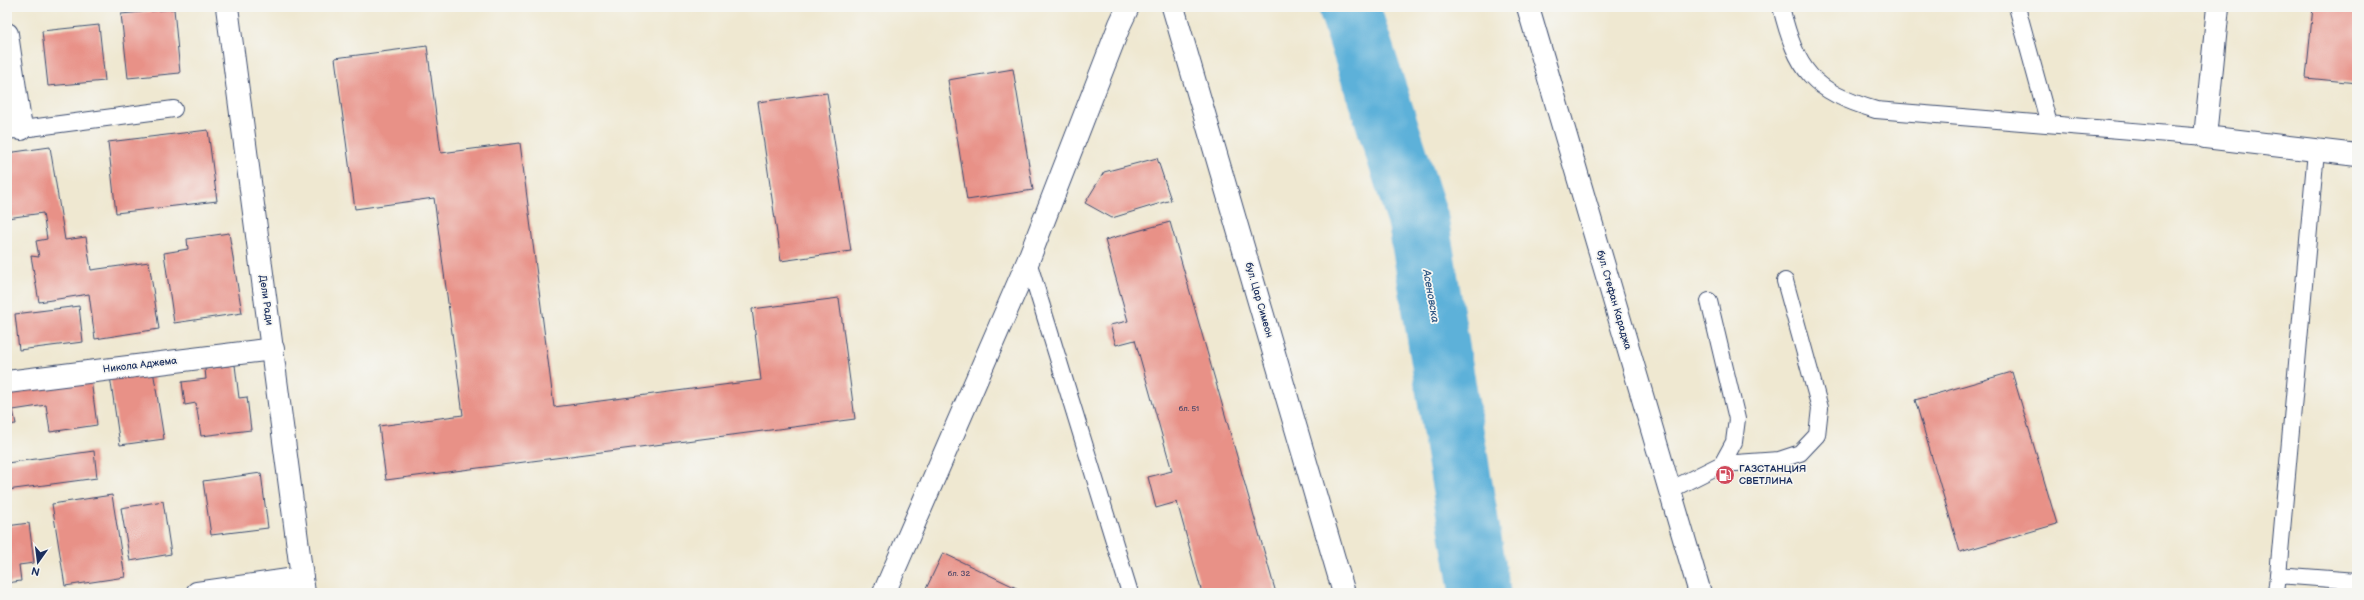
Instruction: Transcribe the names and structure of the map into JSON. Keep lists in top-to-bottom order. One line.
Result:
{"streets":{"street":["Дели Ради","бул. Цар Симеон","бул. Стефан Караджа","Никола Аджема"]},"crossings":[["Дели Ради","Никола Аджема"]],"water":["Асеновска"],"places":{"fuel station":["ГАЗСТАНЦИЯ СВЕТЛИНА"]},"house_numbers":["бл. 51","бл. 32"],"north":"bottom"}
